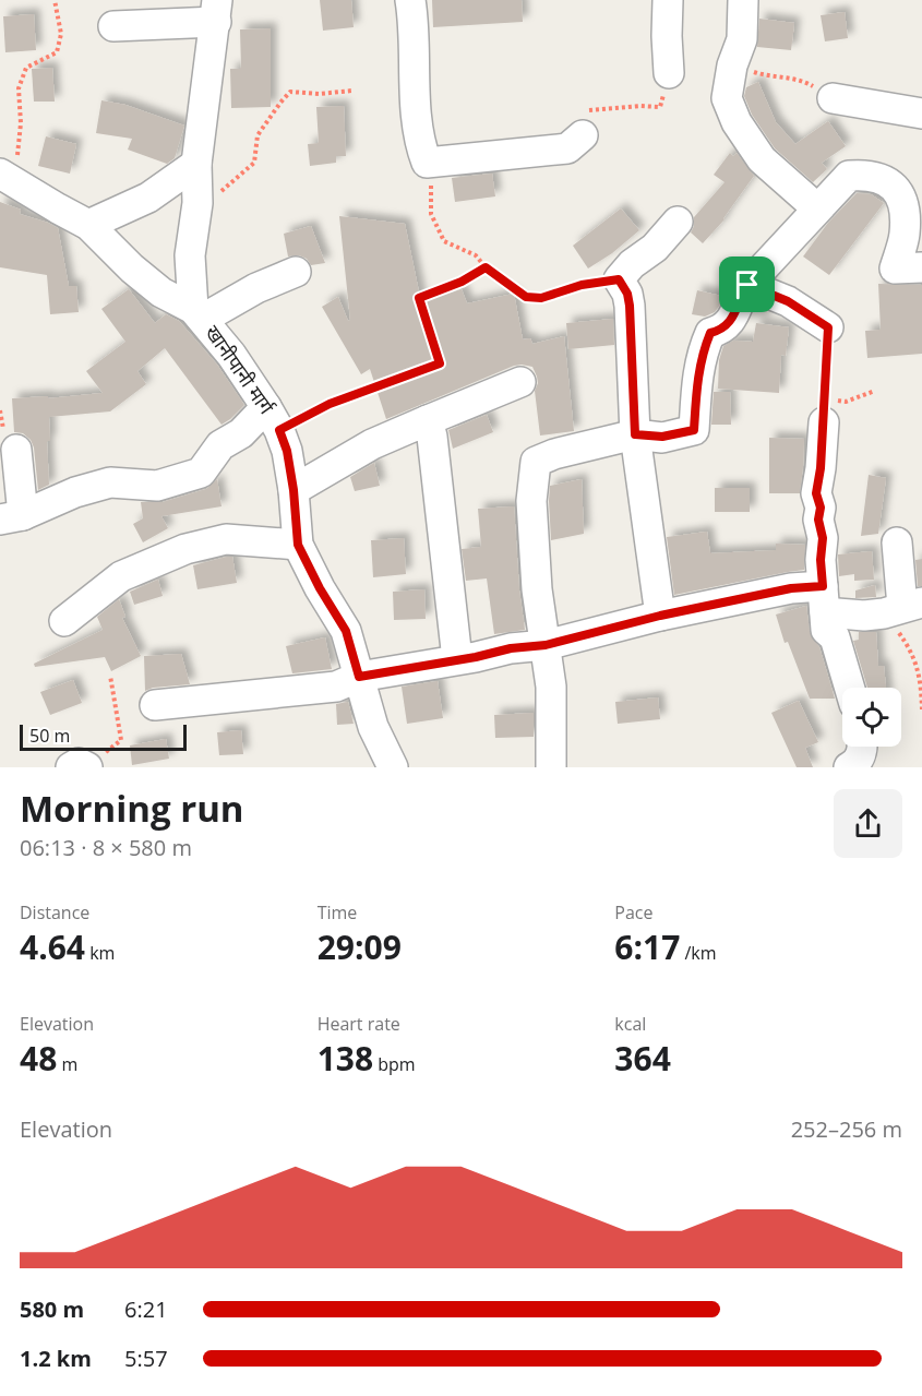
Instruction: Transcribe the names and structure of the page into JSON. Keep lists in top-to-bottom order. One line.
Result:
{"streets":{"street":["खानीपानी मार्ग"]},"scale_bar":"50 m","page":{"scale":"50 m","heading":["Morning run","06:13 · 8 × 580 m"],"stats":[["Distance","4.64 km"],["Time","29:09"],["Pace","6:17 /km"],["Elevation","48 m"],["Heart rate","138 bpm"],["kcal","364"]],"chart":["Elevation","252–256 m"],"list":[{"name":"580 m","note":"6:21"},{"name":"1.2 km","note":"5:57"}]}}
